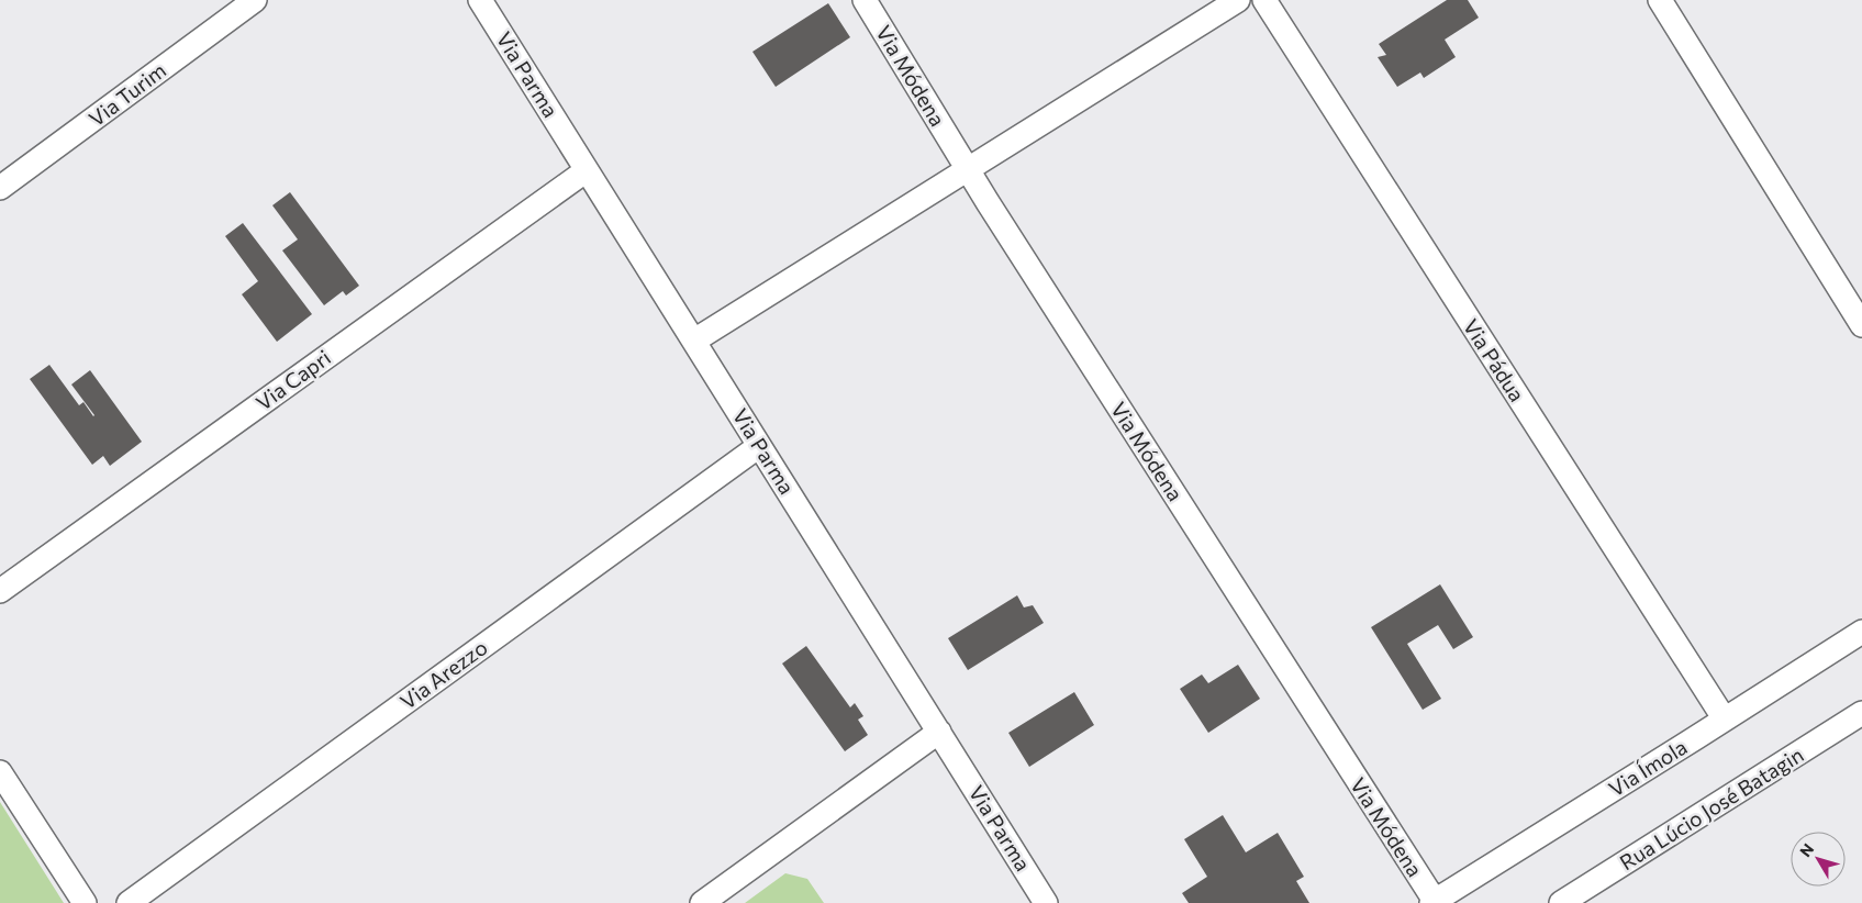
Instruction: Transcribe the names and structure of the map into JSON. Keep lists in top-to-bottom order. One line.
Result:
{"streets":{"street":["Via Parma","Via Módena","Via Turim","Via Pádua","Via Capri","Via Arezzo","Via Ímola","Rua Lúcio José Batagin"]},"crossings":[["Via Parma","Via Capri"],["Via Parma","Via Arezzo"],["Via Módena","Via Ímola"],["Via Pádua","Via Ímola"]],"north":"top left"}
